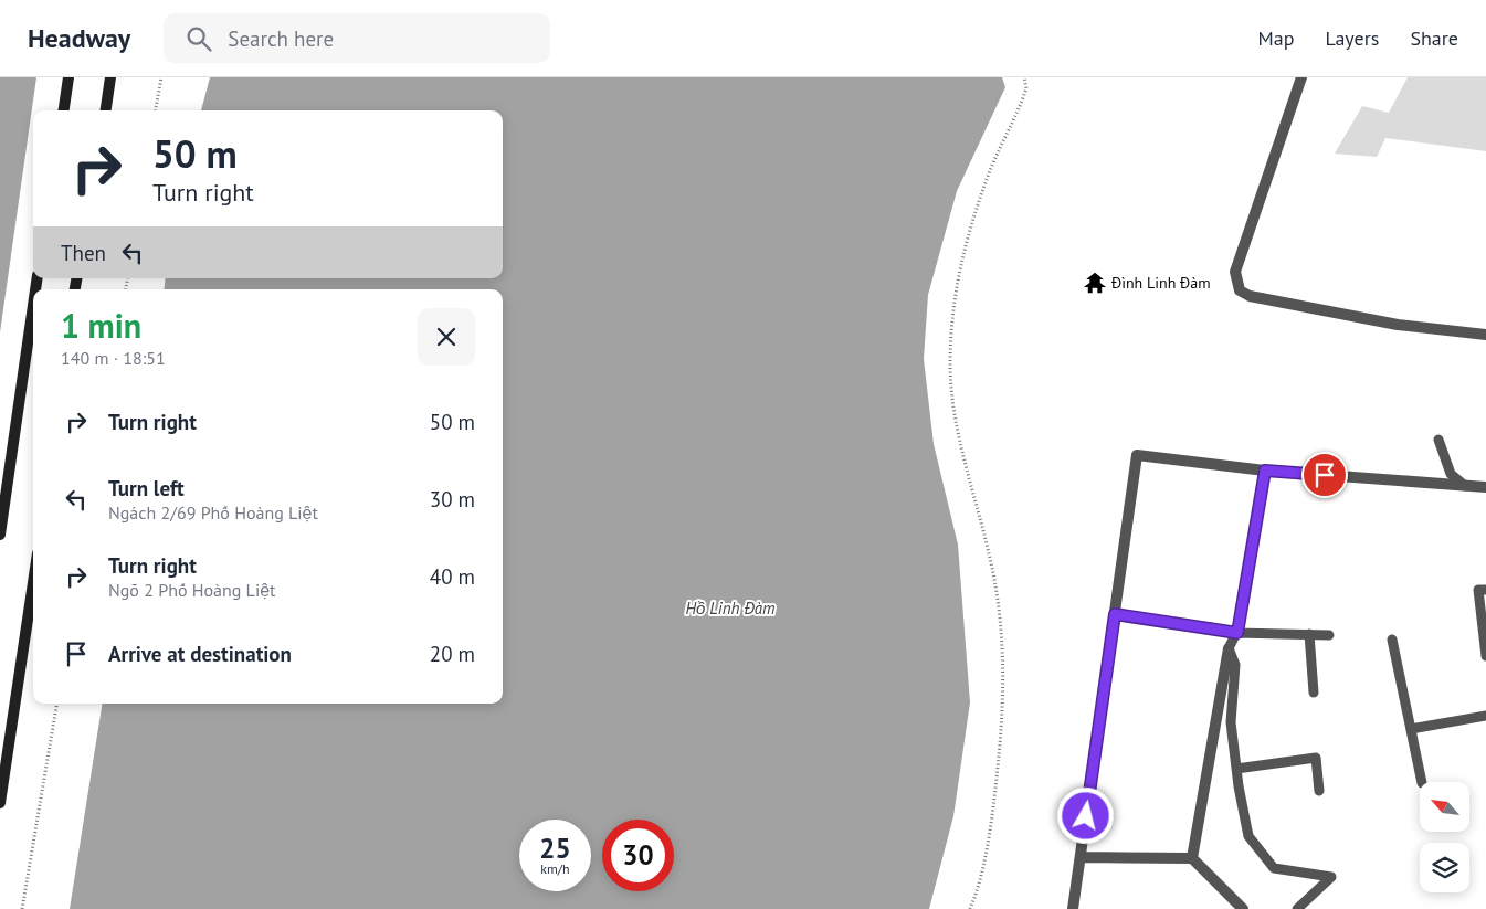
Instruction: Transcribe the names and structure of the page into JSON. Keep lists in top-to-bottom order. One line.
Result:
{"water":["Hồ Linh Đàm"],"places":{"temple":["Đình Linh Đàm"]},"north":"top left","page":{"header":"Headway","search":"Search here","nav":["Map","Layers","Share"],"turn":["50 m","Turn right"],"then":"Then","heading":["1 min","140 m · 18:51"],"list":[{"name":"Turn right","value":"50 m"},{"name":"Turn left","note":"Ngách 2/69 Phố Hoàng Liệt","value":"30 m"},{"name":"Turn right","note":"Ngõ 2 Phố Hoàng Liệt","value":"40 m"},{"name":"Arrive at destination","value":"20 m"}],"speed":"25 km/h","limit":"30"}}
